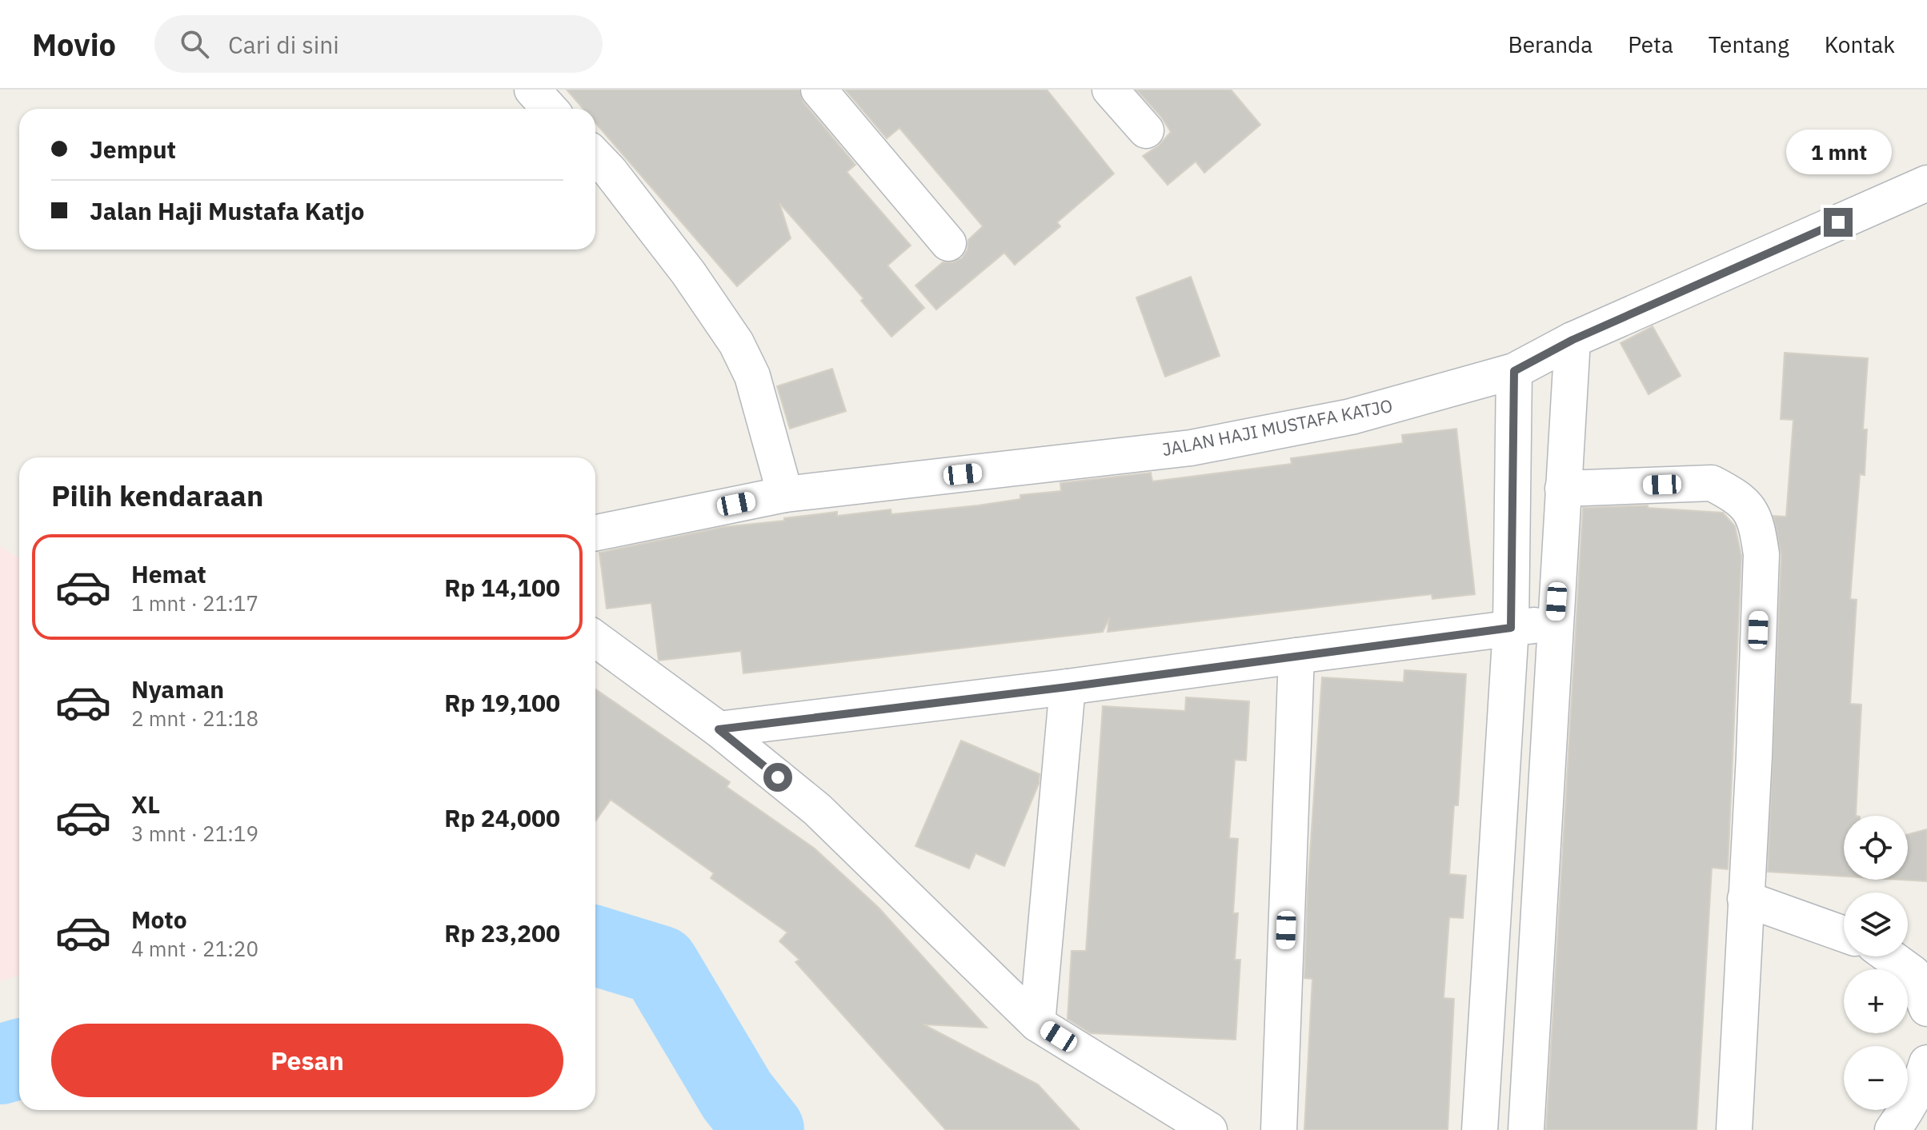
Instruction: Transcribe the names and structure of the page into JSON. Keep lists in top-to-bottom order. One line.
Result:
{"streets":{"street":["JALAN HAJI MUSTAFA KATJO"]},"page":{"header":"Movio","search":"Cari di sini","nav":["Beranda","Peta","Tentang","Kontak"],"banner":["Jemput","Jalan Haji Mustafa Katjo"],"bubble":"1 mnt","heading":"Pilih kendaraan","list":[{"name":"Hemat","note":"1 mnt · 21:17","value":"Rp 14,100"},{"name":"Nyaman","note":"2 mnt · 21:18","value":"Rp 19,100"},{"name":"XL","note":"3 mnt · 21:19","value":"Rp 24,000"},{"name":"Moto","note":"4 mnt · 21:20","value":"Rp 23,200"}],"map_buttons":["+","−"],"buttons":"Pesan"}}
